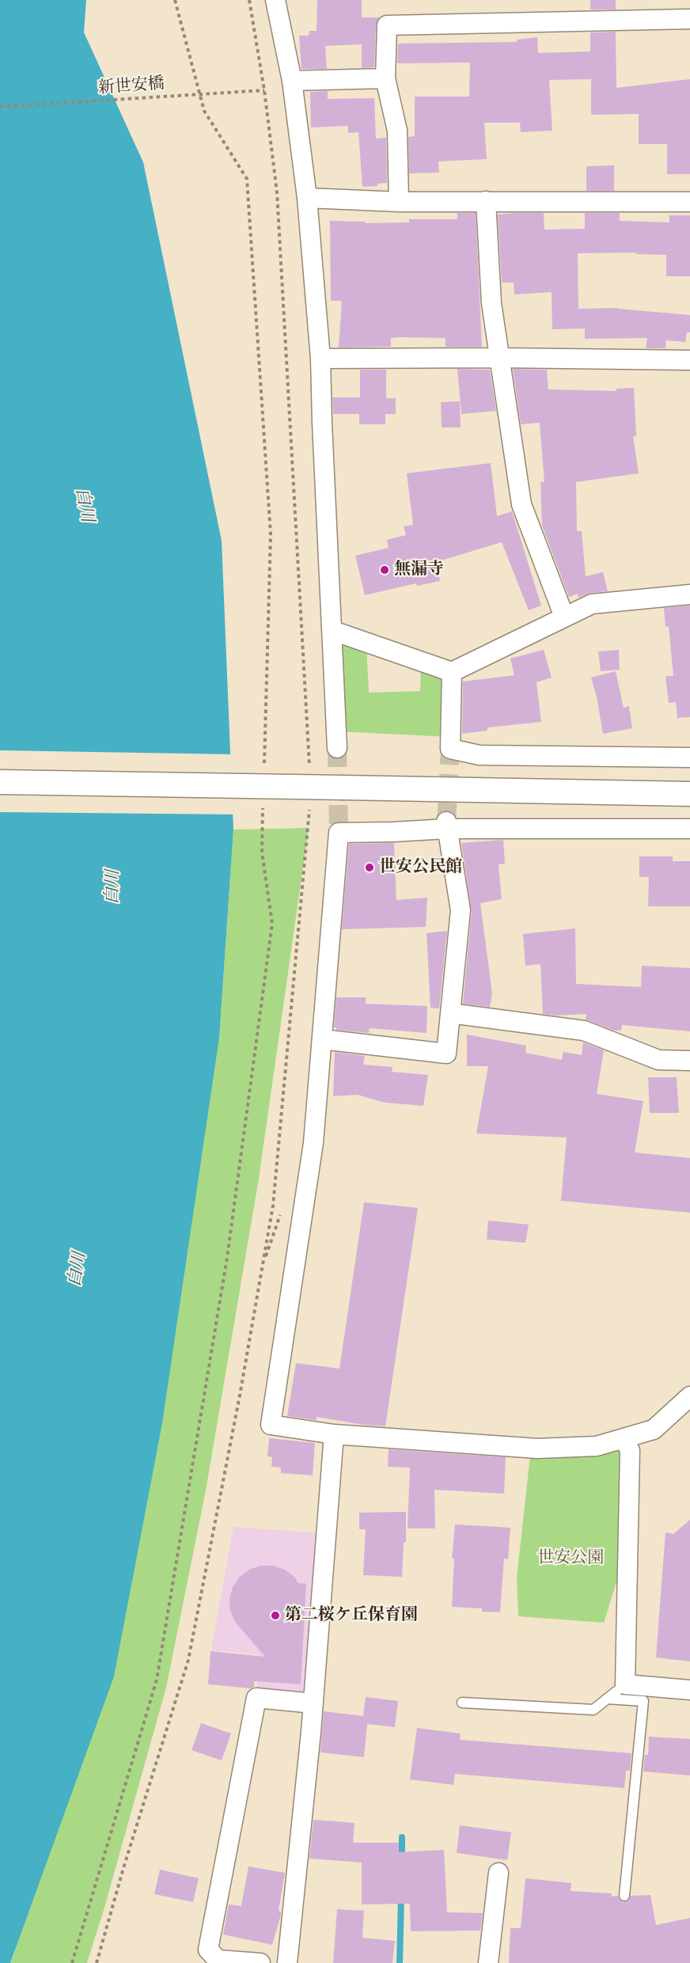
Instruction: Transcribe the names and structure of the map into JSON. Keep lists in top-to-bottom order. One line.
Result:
{"streets":{"path":["新世安橋"]},"water":["白川"],"parks":["世安公園"],"places":["無漏寺","世安公民館","第二桜ケ丘保育園"]}
